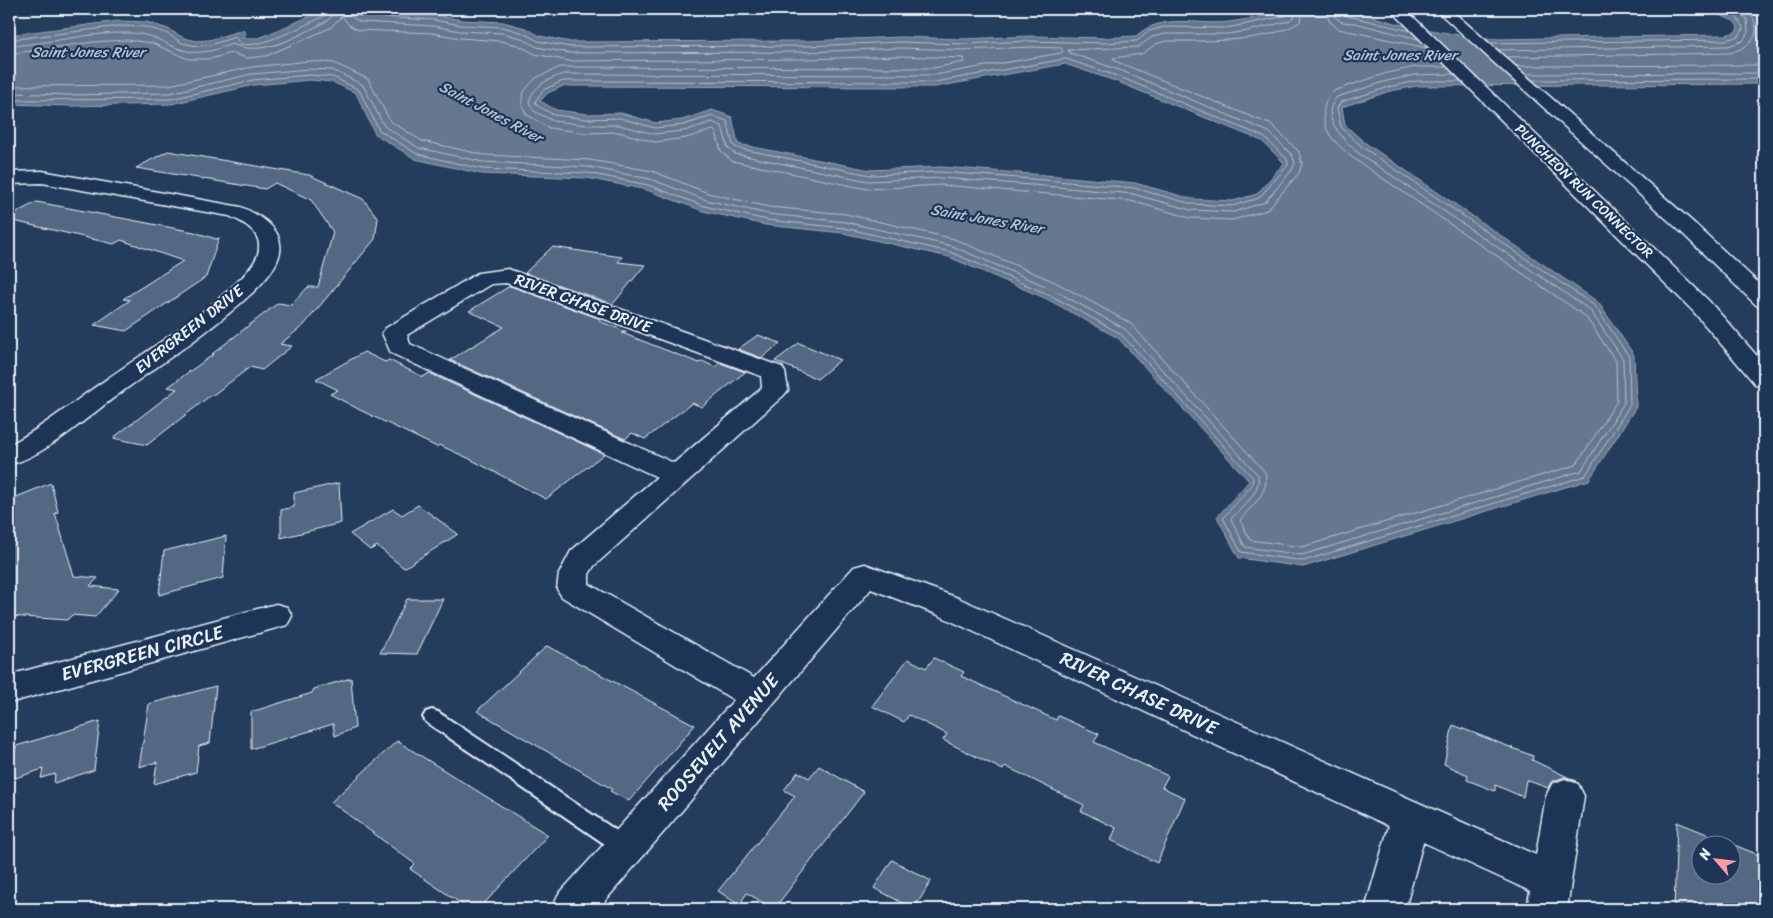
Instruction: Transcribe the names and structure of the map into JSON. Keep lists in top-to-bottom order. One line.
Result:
{"streets":{"main road":["PUNCHEON RUN CONNECTOR","RIVER CHASE DRIVE","EVERGREEN DRIVE","EVERGREEN CIRCLE","ROOSEVELT AVENUE"]},"crossings":[["RIVER CHASE DRIVE","ROOSEVELT AVENUE"]],"water":["Saint Jones River"],"north":"top left"}
